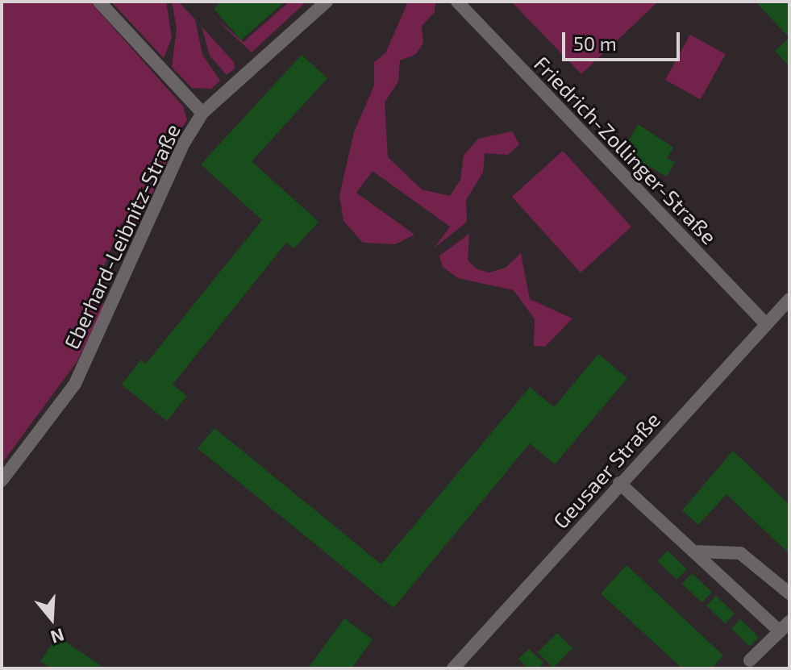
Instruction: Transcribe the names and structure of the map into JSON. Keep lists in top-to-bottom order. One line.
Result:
{"streets":{"street":["Friedrich-Zollinger-Straße","Eberhard-Leibnitz-Straße","Geusaer Straße"]},"crossings":[["Friedrich-Zollinger-Straße","Geusaer Straße"]],"scale_bar":"50 m","north":"bottom"}
